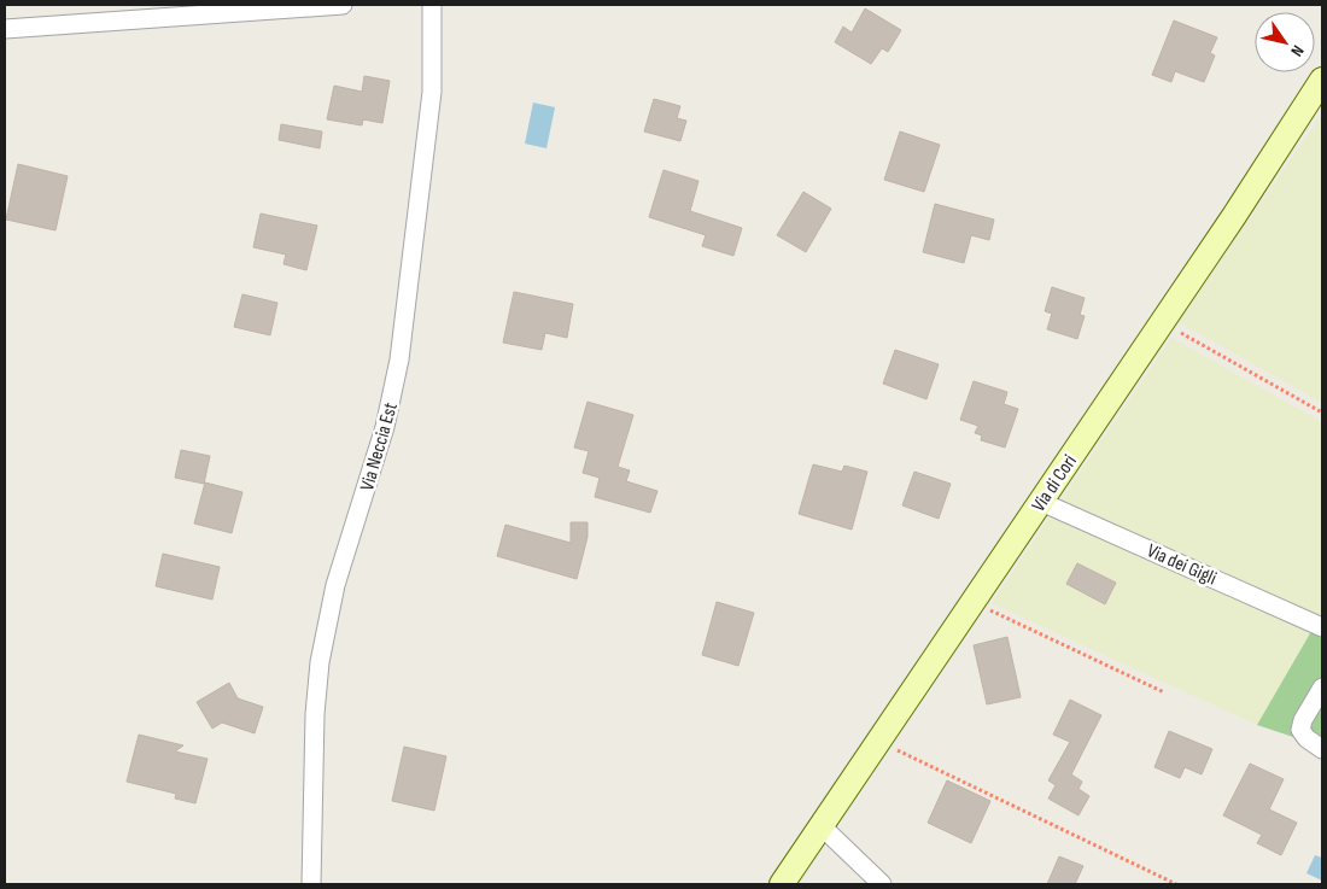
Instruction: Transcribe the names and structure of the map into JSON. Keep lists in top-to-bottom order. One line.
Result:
{"streets":{"main road":["Via di Cori"],"street":["Via Neccia Est","Via dei Gigli"]},"crossings":[["Via di Cori","Via dei Gigli"]],"north":"bottom right"}
